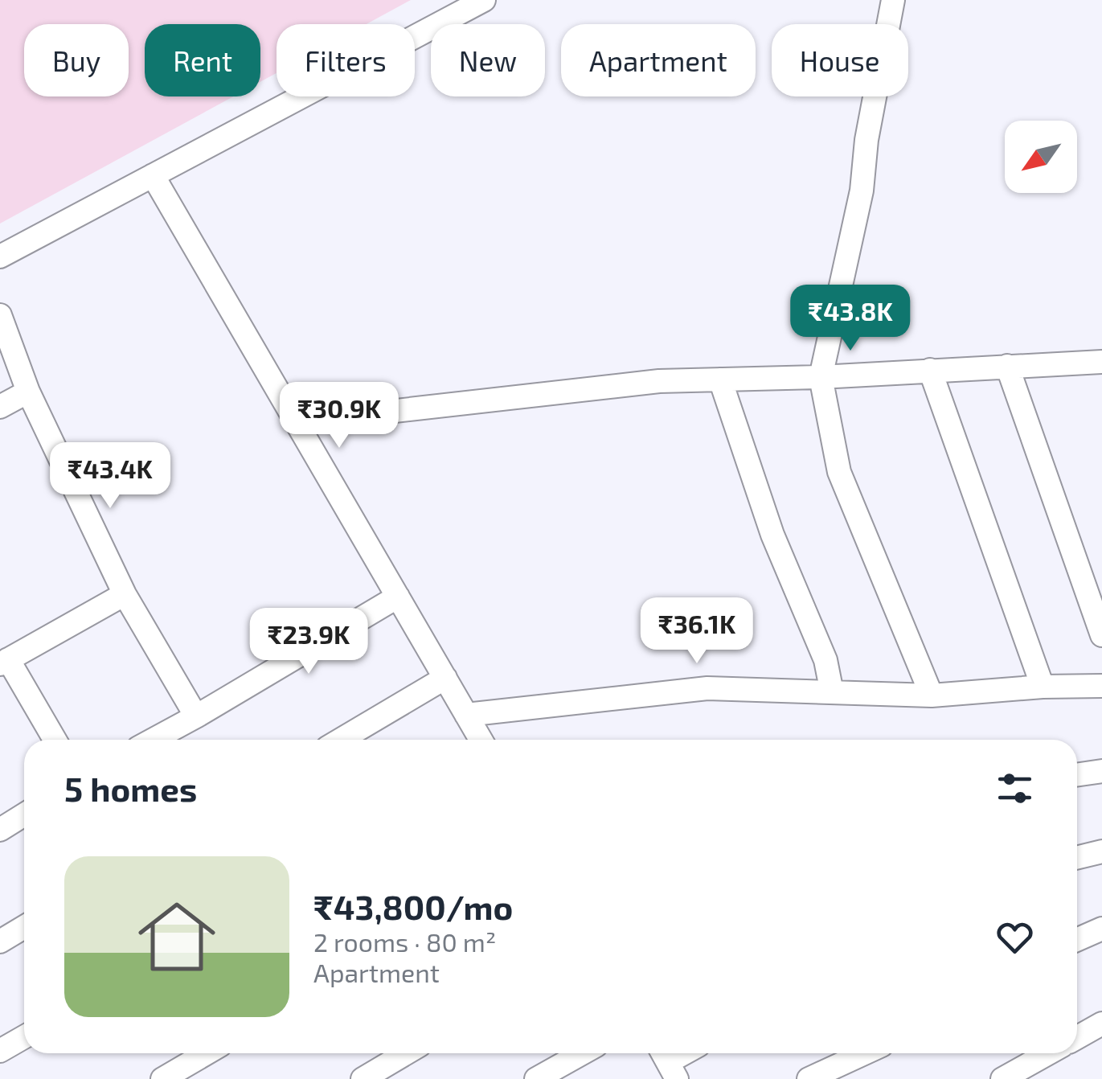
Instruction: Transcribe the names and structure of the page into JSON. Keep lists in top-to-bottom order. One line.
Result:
{"north":"bottom left","page":{"chip":["Buy","Rent","Filters","New","Apartment","House"],"price":["₹43.8K","₹30.9K","₹43.4K","₹36.1K","₹23.9K"],"heading":"5 homes","list":[{"name":"₹43,800/mo","note":"2 rooms · 80 m² · Apartment"}]}}
